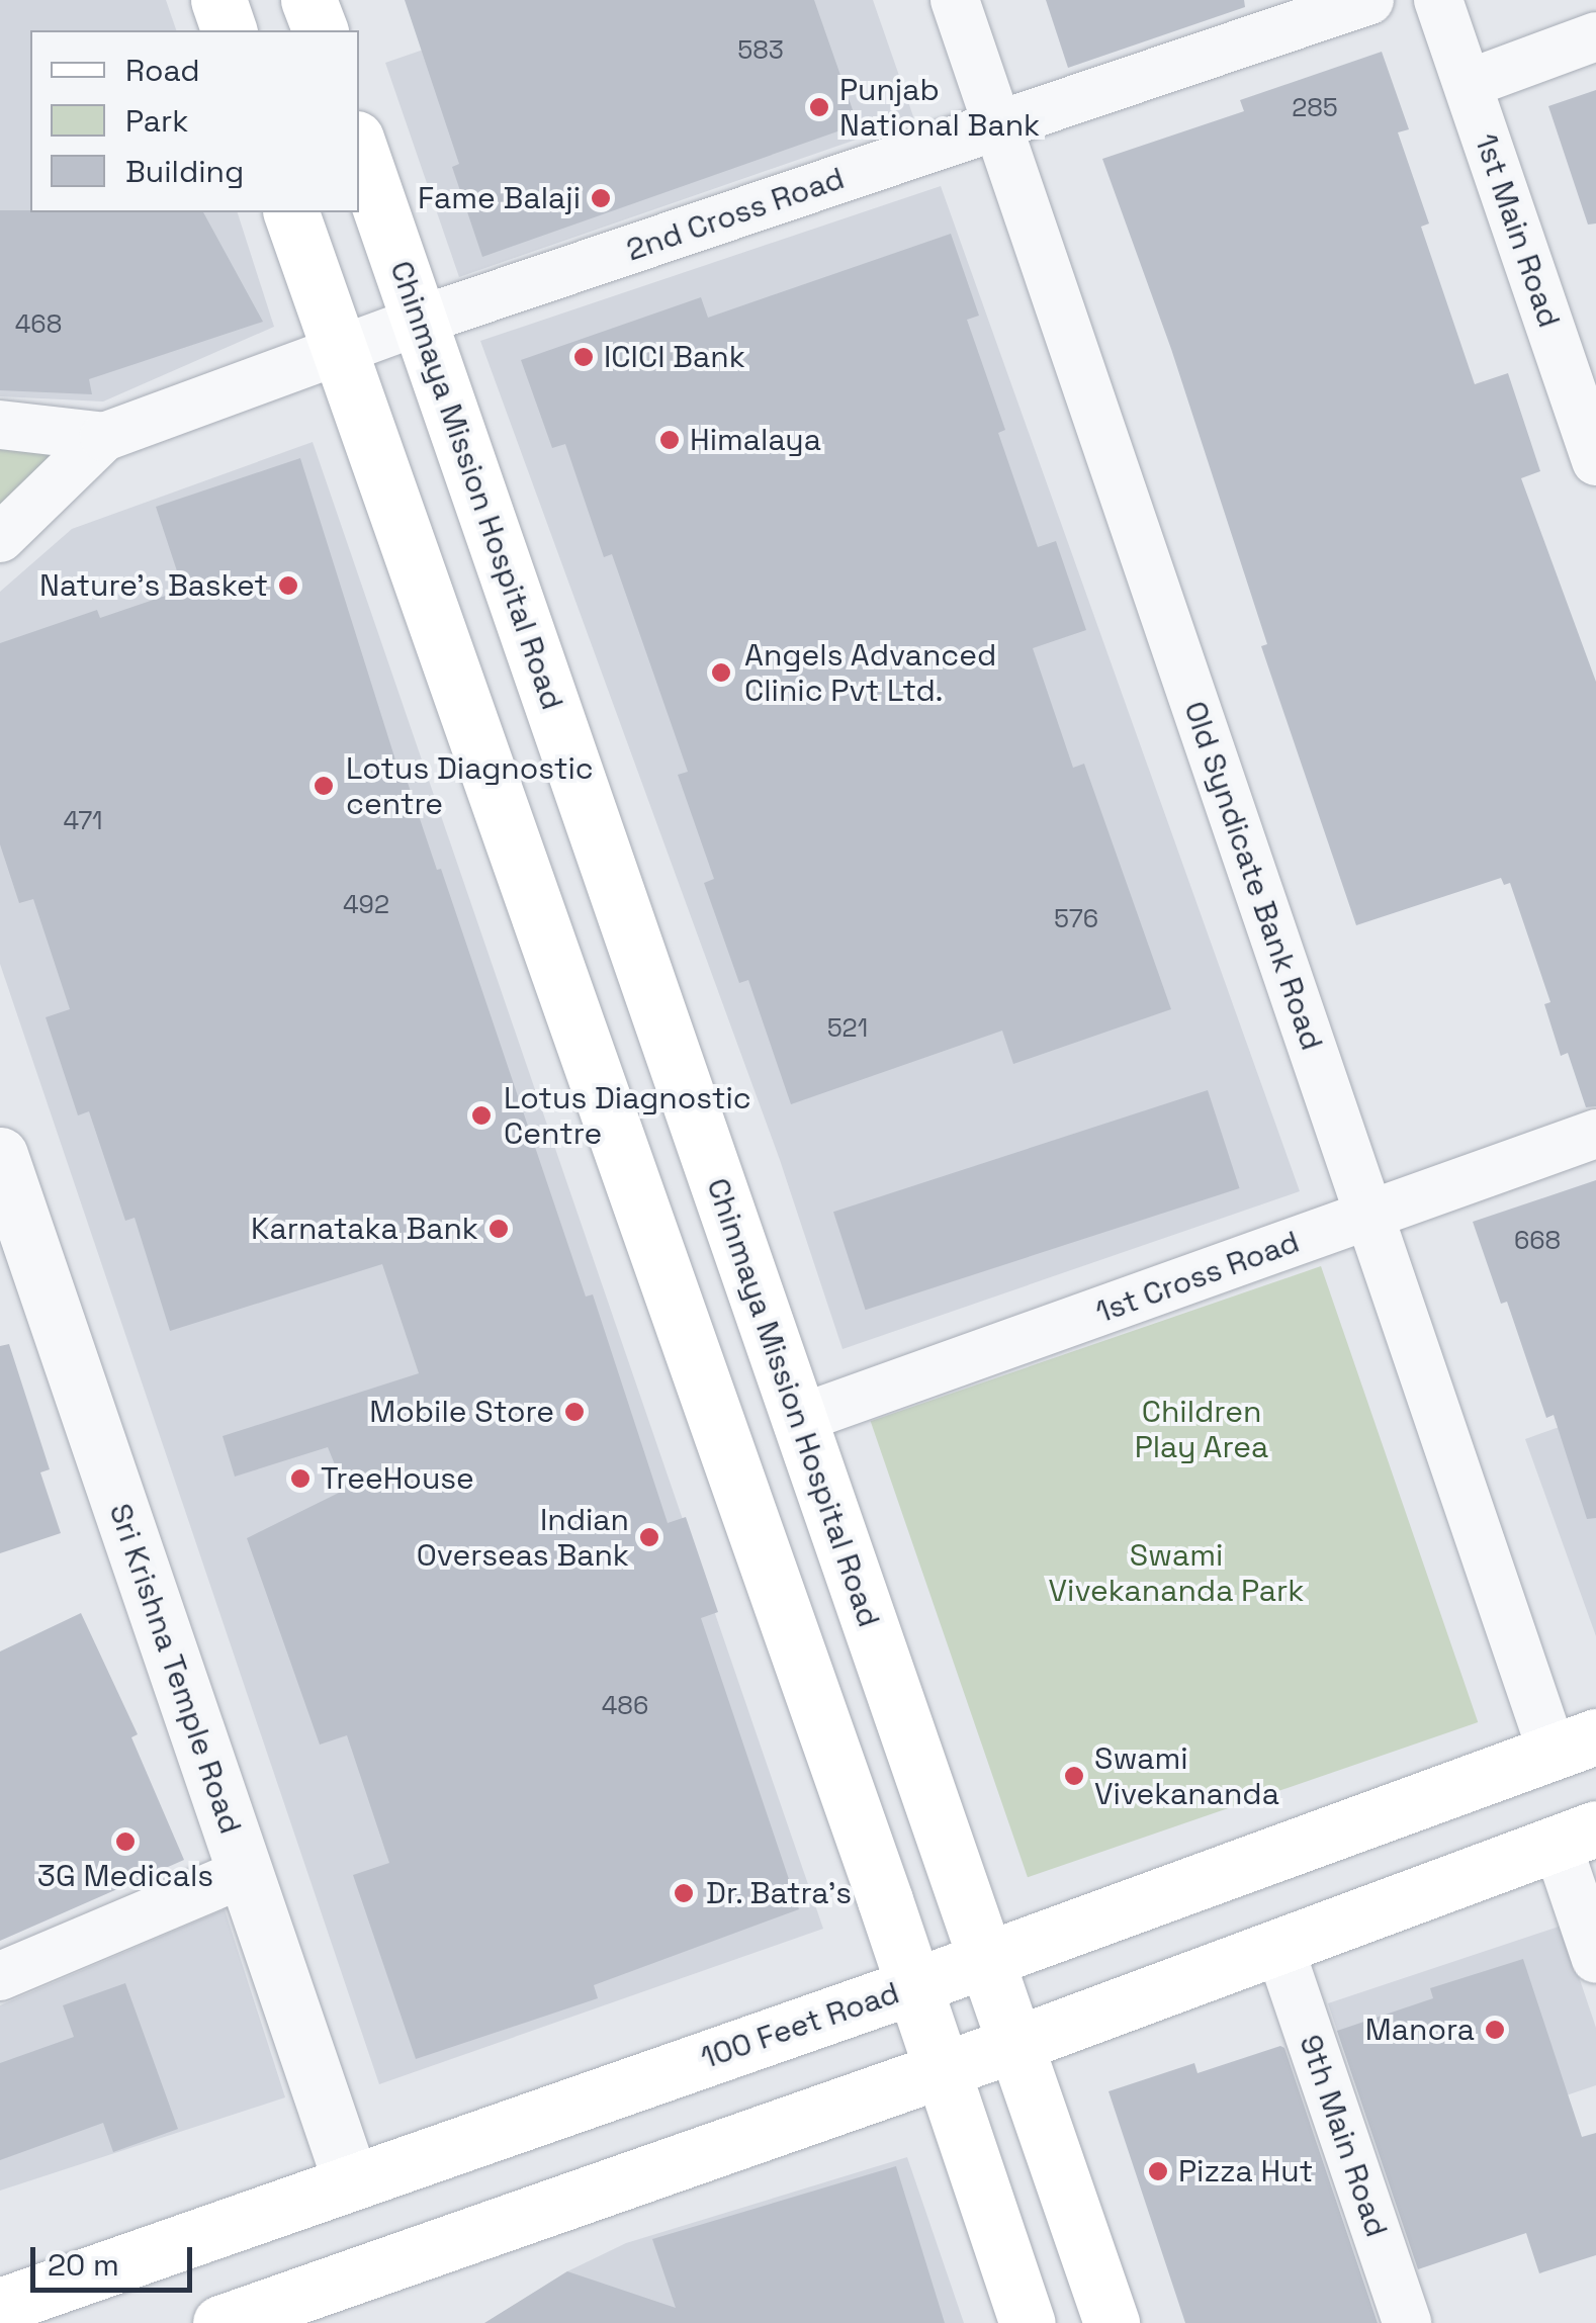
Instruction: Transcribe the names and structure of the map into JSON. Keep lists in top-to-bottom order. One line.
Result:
{"streets":{"main road":["Chinmaya Mission Hospital Road","100 Feet Road"],"street":["2nd Cross Road","1st Main Road","Old Syndicate Bank Road","1st Cross Road","Sri Krishna Temple Road","9th Main Road"]},"crossings":[["2nd Cross Road","Chinmaya Mission Hospital Road"],["2nd Cross Road","Old Syndicate Bank Road"],["Chinmaya Mission Hospital Road","1st Cross Road"],["Chinmaya Mission Hospital Road","100 Feet Road"],["Old Syndicate Bank Road","1st Cross Road"],["Old Syndicate Bank Road","100 Feet Road"],["Sri Krishna Temple Road","100 Feet Road"]],"parks":["Children Play Area","Swami Vivekananda Park"],"places":["Punjab National Bank","Fame Balaji","ICICI Bank","Himalaya","Nature's Basket","Angels Advanced Clinic Pvt Ltd.","Lotus Diagnostic centre","Lotus Diagnostic Centre","Karnataka Bank","Mobile Store","TreeHouse","Indian Overseas Bank","Swami Vivekananda","3G Medicals","Dr. Batra's","Manora","Pizza Hut"],"house_numbers":["583","285","468","471","492","576","521","668","486"],"legend":["Road","Park","Building"],"scale_bar":"20 m"}
